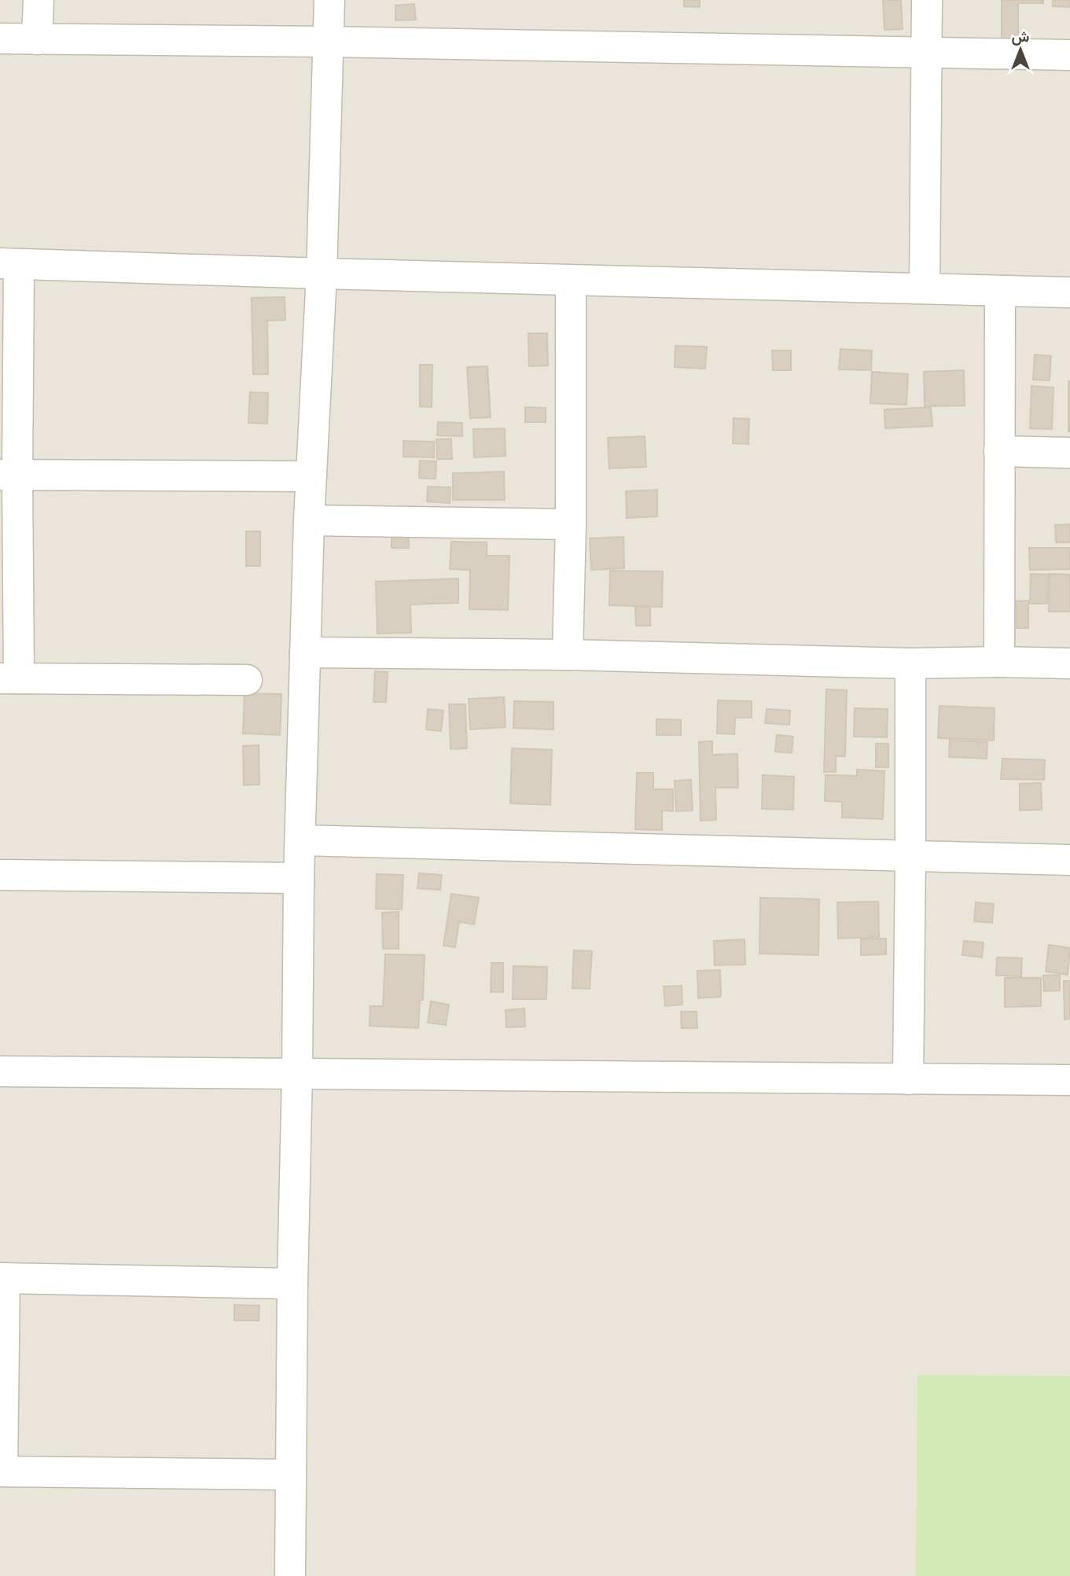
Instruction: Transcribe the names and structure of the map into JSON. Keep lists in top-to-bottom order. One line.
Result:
{"north":"top"}
